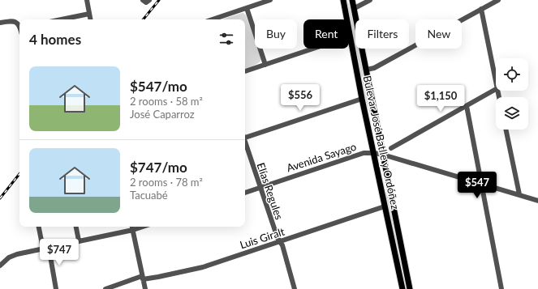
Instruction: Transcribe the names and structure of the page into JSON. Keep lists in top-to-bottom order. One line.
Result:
{"streets":{"main road":["Bulevar José Batlle y Ordóñez"],"street":["Avenida Sayago","Elías Regules","Luis Giralt"]},"crossings":[["Bulevar José Batlle y Ordóñez","Avenida Sayago"],["Bulevar José Batlle y Ordóñez","Luis Giralt"],["Avenida Sayago","Elías Regules"],["Elías Regules","Luis Giralt"]],"page":{"chip":["Buy","Rent","Filters","New"],"heading":"4 homes","list":[{"name":"$547/mo","note":"2 rooms · 58 m² · José Caparroz"},{"name":"$747/mo","note":"2 rooms · 78 m² · Tacuabé"}],"price":["$556","$1,150","$547","$747"]}}
